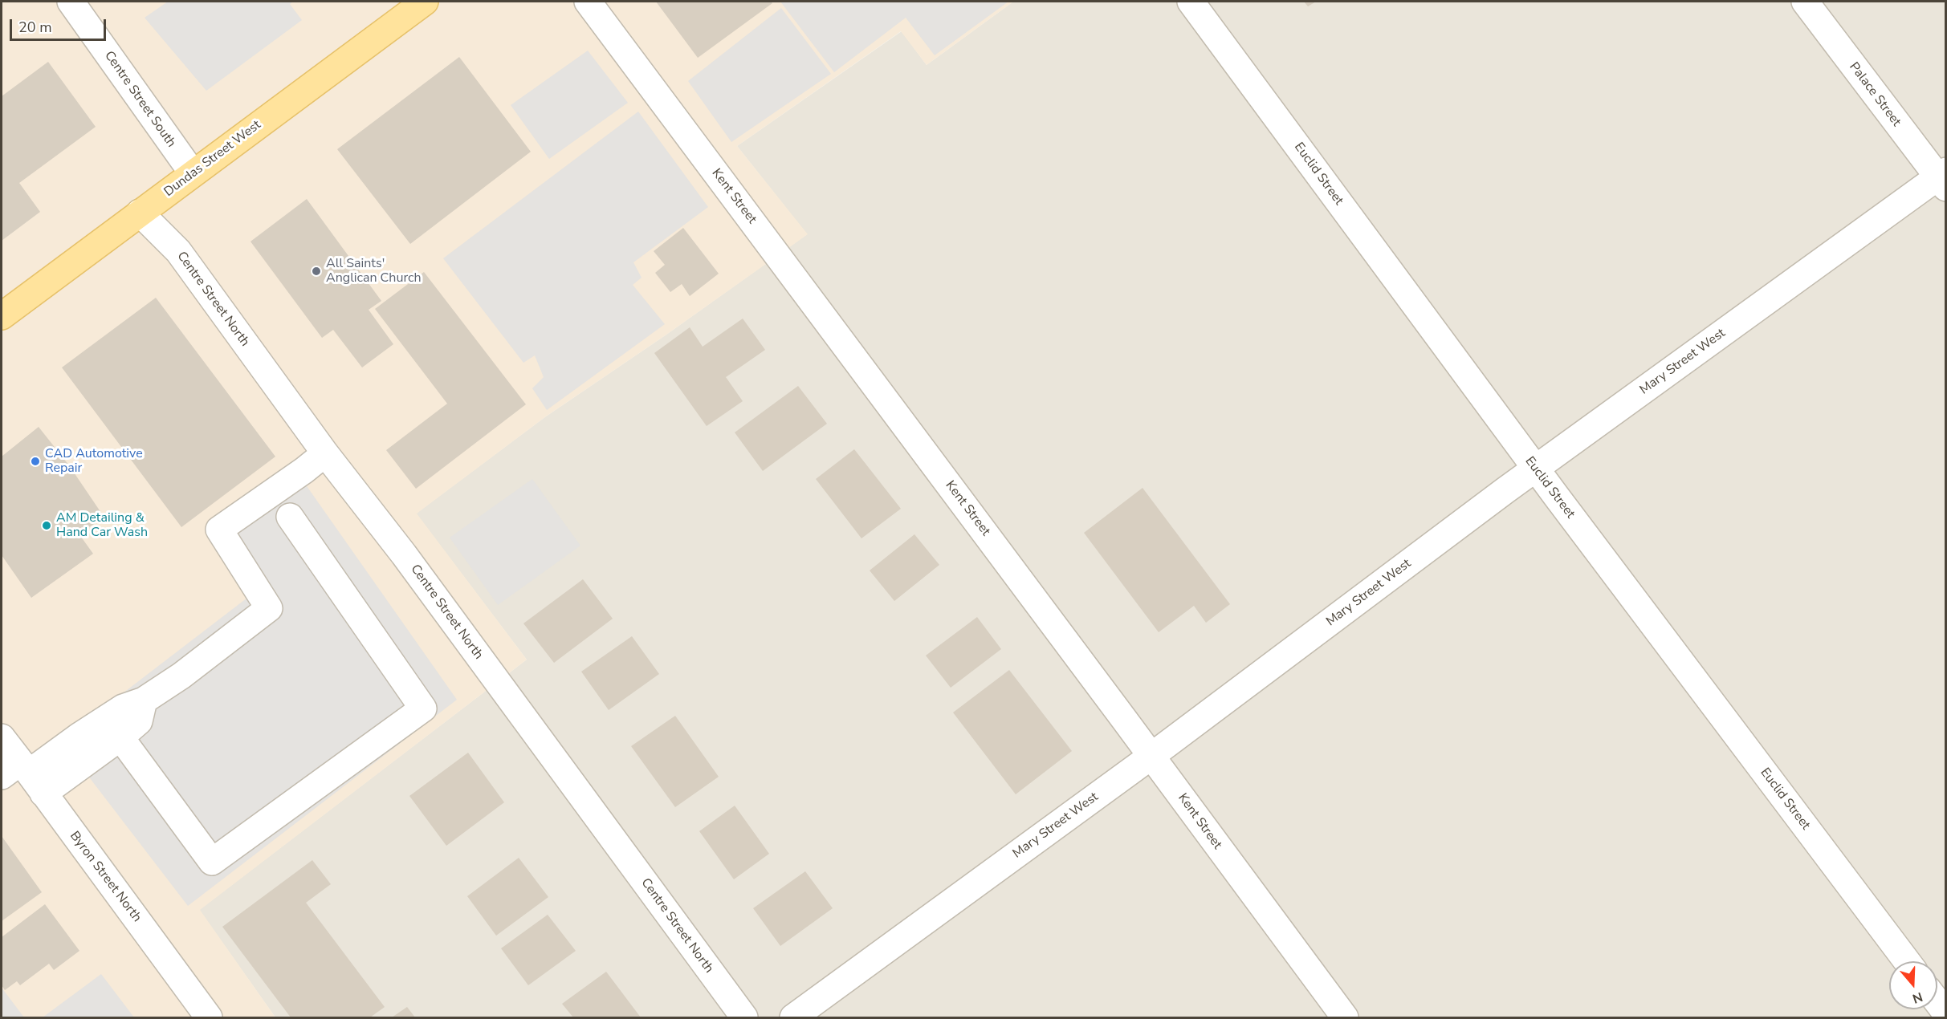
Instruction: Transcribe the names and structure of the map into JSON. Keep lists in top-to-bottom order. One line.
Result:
{"streets":{"main road":["Dundas Street West"],"street":["Palace Street","Centre Street South","Euclid Street","Kent Street","Centre Street North","Mary Street West","Byron Street North"]},"crossings":[["Palace Street","Mary Street West"],["Centre Street South","Dundas Street West"],["Dundas Street West","Centre Street North"],["Euclid Street","Mary Street West"],["Kent Street","Mary Street West"]],"places":["All Saints' Anglican Church","CAD Automotive Repair","AM Detailing & Hand Car Wash"],"scale_bar":"20 m","north":"bottom"}
